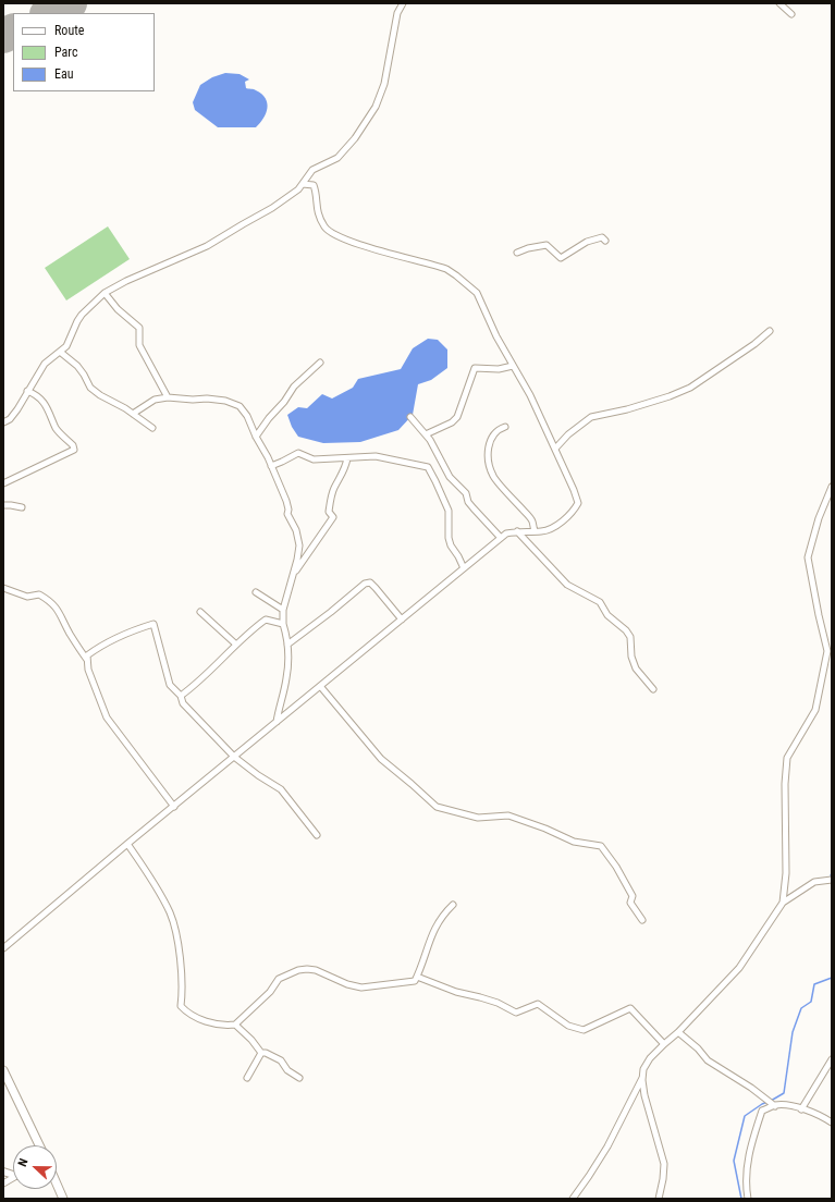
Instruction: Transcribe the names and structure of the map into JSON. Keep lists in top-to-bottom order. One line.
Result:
{"legend":["Route","Parc","Eau"],"north":"left"}
